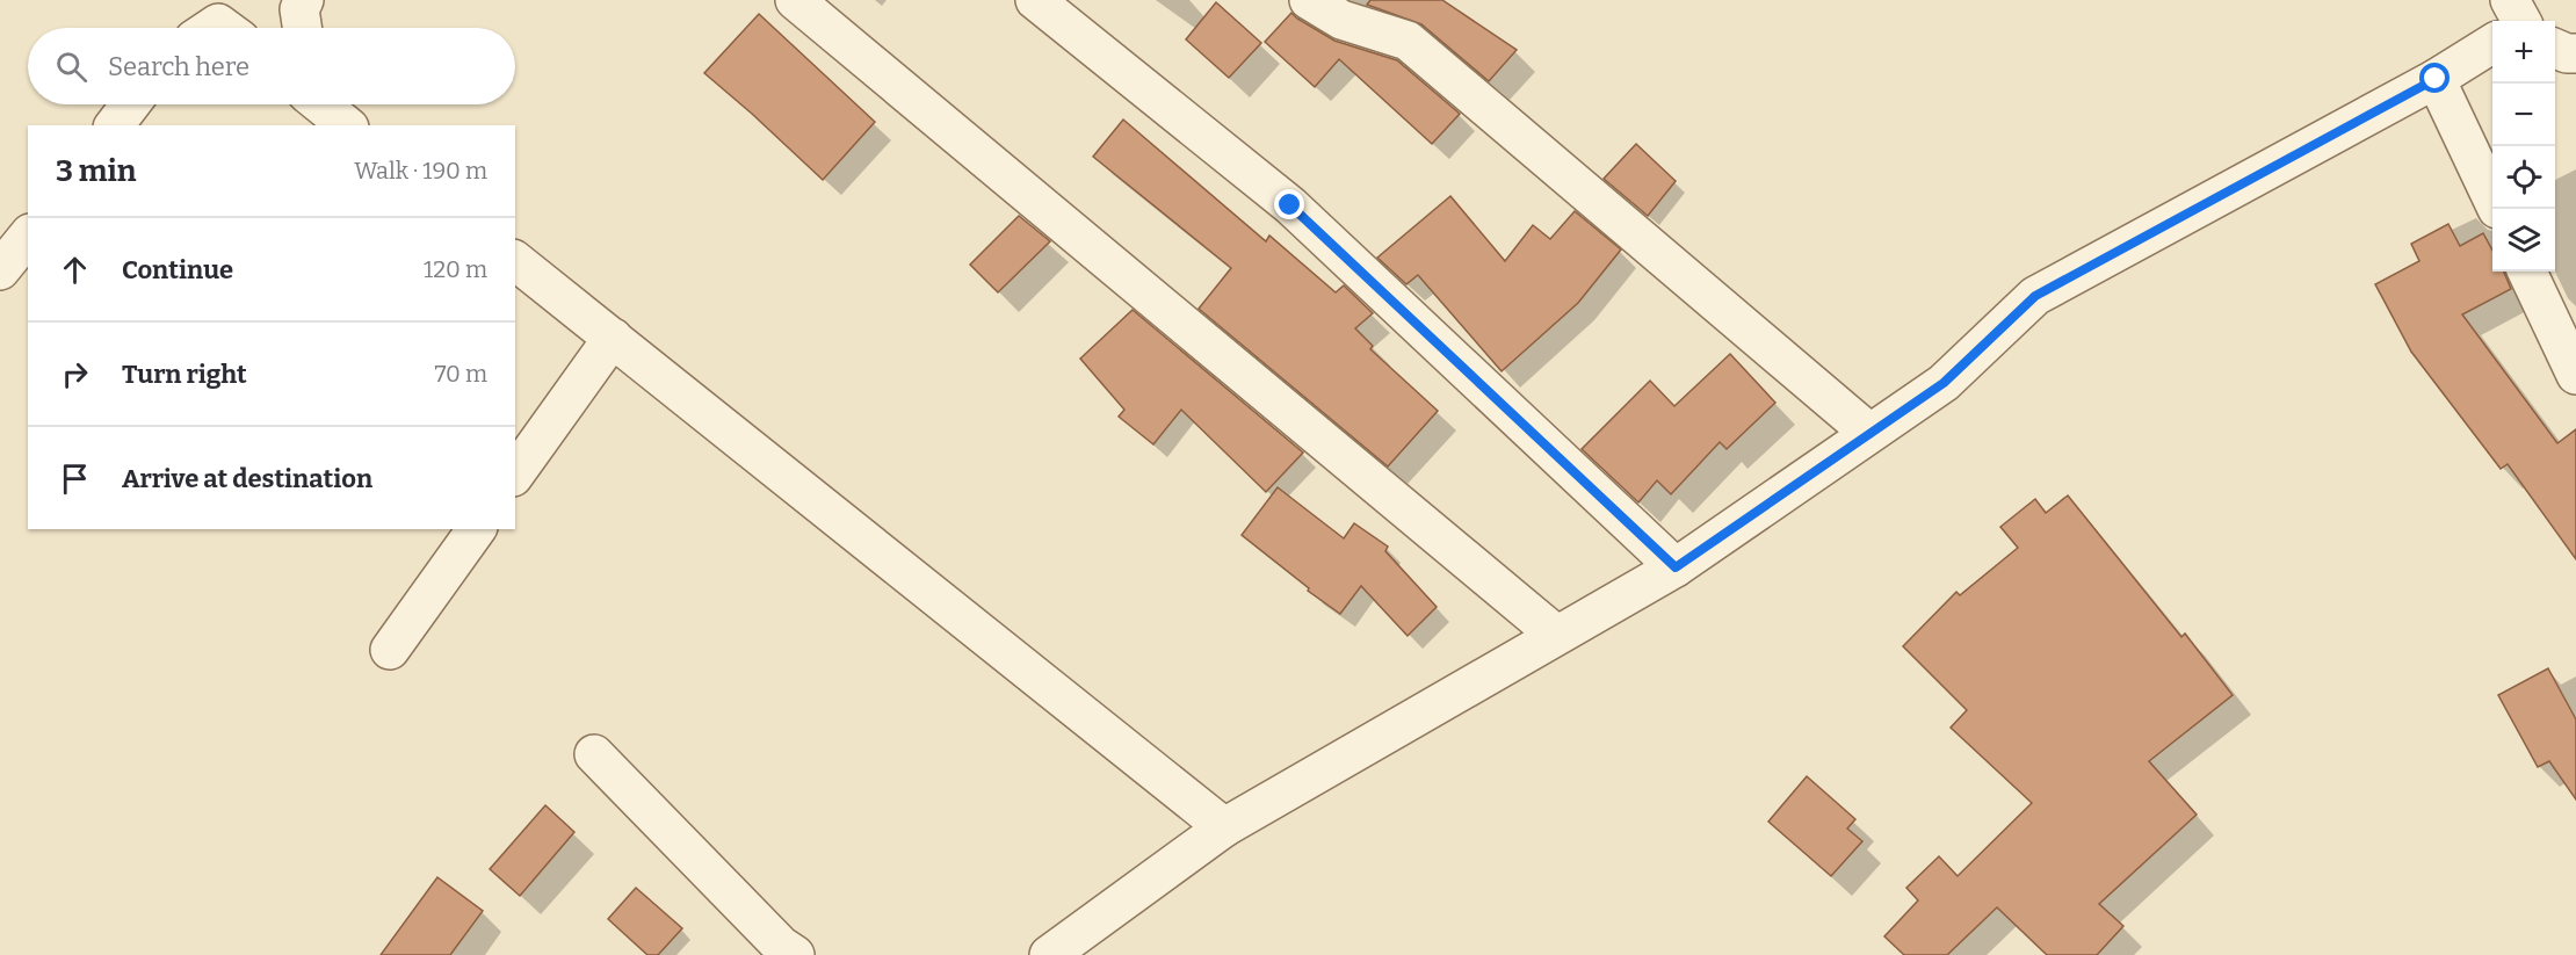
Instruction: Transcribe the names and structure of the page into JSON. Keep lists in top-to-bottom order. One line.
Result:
{"page":{"map_buttons":["+","−"],"search":"Search here","heading":["3 min","Walk · 190 m"],"list":[["Continue","120 m"],["Turn right","70 m"],"Arrive at destination"]}}
